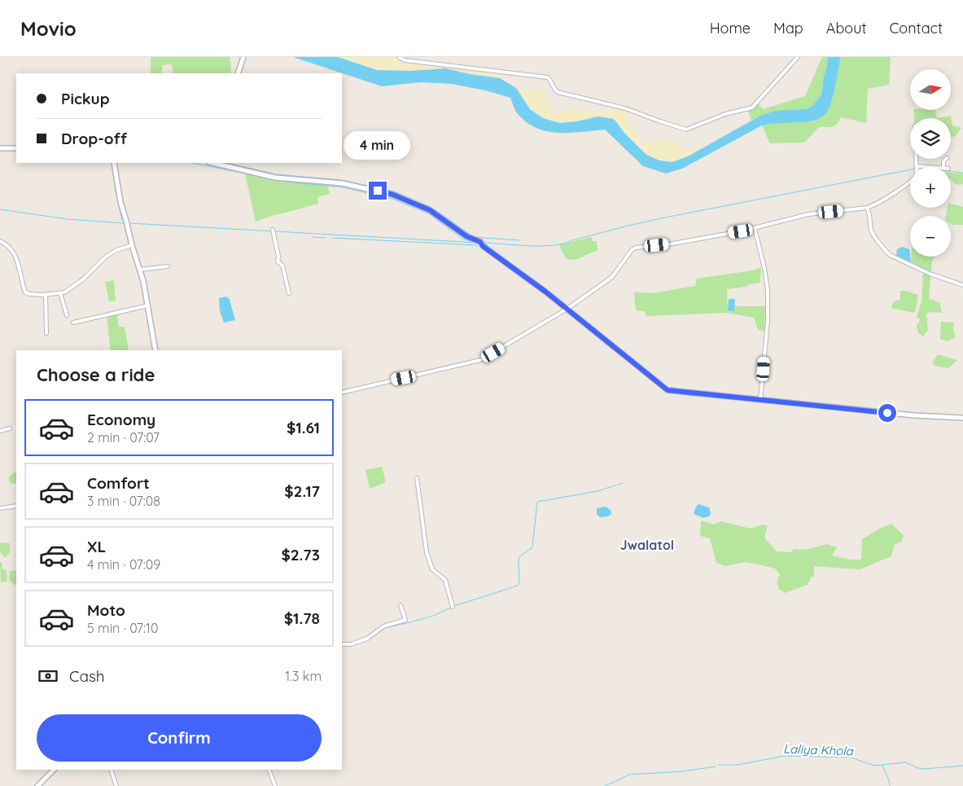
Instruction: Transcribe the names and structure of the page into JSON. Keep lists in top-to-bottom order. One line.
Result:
{"districts":["Jwalatol"],"water":["Laliya Khola"],"north":"right","page":{"header":"Movio","nav":["Home","Map","About","Contact"],"map_buttons":["+","−"],"banner":["Pickup","Drop-off"],"bubble":"4 min","heading":"Choose a ride","list":[{"name":"Economy","note":"2 min · 07:07","value":"$1.61"},{"name":"Comfort","note":"3 min · 07:08","value":"$2.17"},{"name":"XL","note":"4 min · 07:09","value":"$2.73"},{"name":"Moto","note":"5 min · 07:10","value":"$1.78"}],"pay":["Cash","1.3 km"],"buttons":"Confirm"}}
